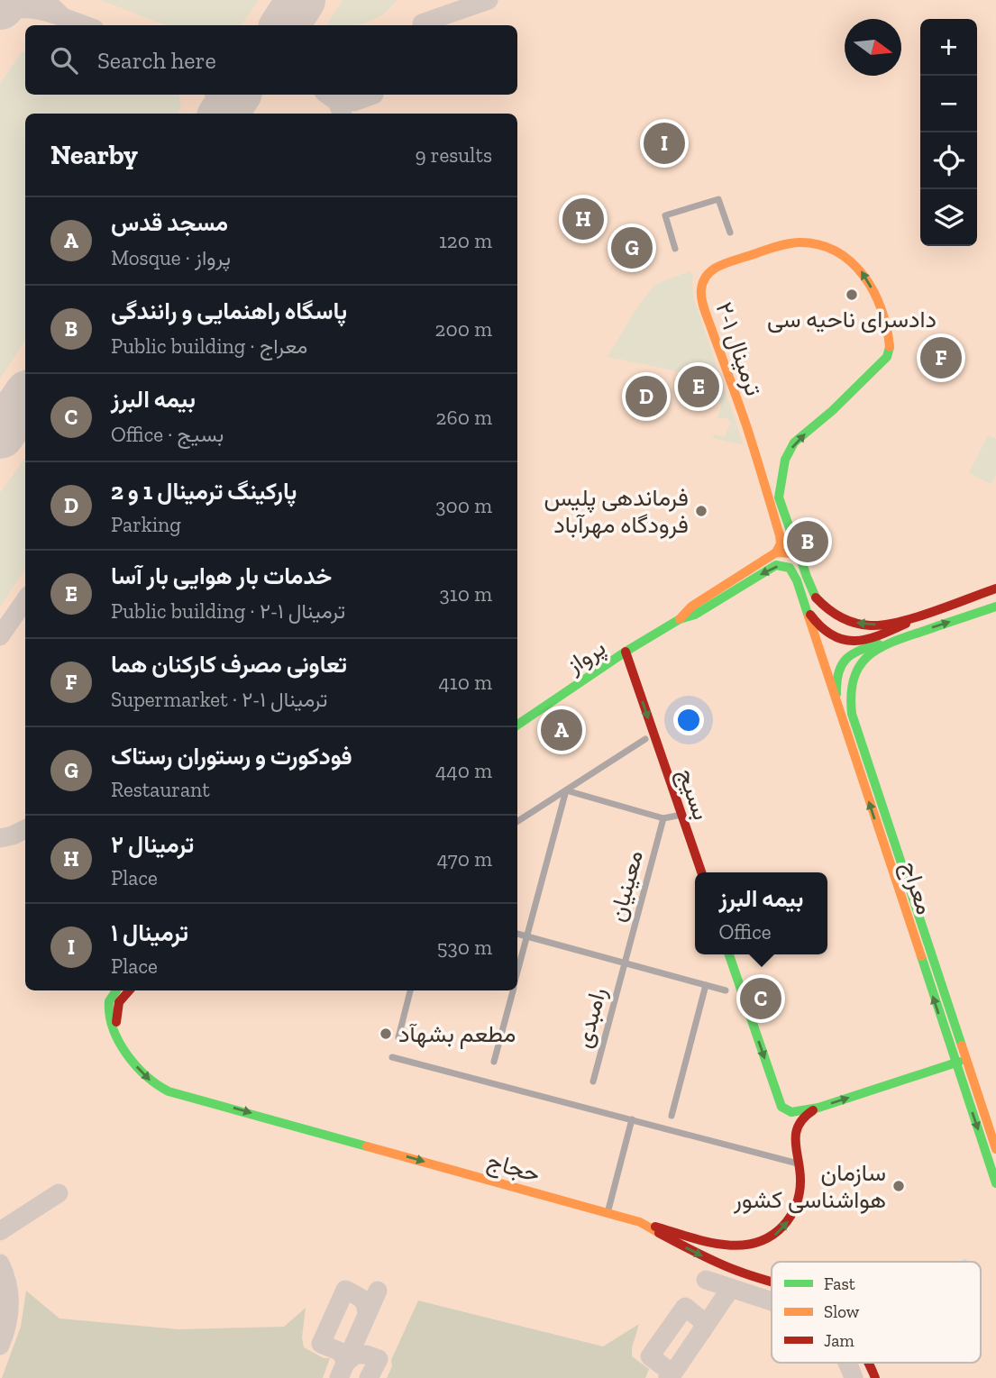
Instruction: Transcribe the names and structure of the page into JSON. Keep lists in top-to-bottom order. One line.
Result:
{"streets":{"main road":["ترمینال ۱-۲","پرواز","بسیج","معراج","حجاج"],"street":["معینیان","رامبدی"]},"crossings":[["پرواز","بسیج"],["پرواز","معراج"],["معینیان","رامبدی"]],"one_way":["بسیج","حجاج"],"places":["دادسرای ناحیه سی","فرماندهی پلیس فرودگاه مهرآباد","مطعم بشهآد","سازمان هواشناسی کشور"],"legend":["Fast","Slow","Jam"],"north":"right","page":{"map_buttons":["+","−"],"search":"Search here","heading":["Nearby","9 results"],"pins":["I","H","G","F","E","D","B","A","C"],"list":[{"mark":"A","name":"مسجد قدس","note":"Mosque · پرواز","value":"120 m"},{"mark":"B","name":"پاسگاه راهنمایی و رانندگی","note":"Public building · معراج","value":"200 m"},{"mark":"C","name":"بیمه البرز","note":"Office · بسیج","value":"260 m"},{"mark":"D","name":"پارکینگ ترمینال 1 و 2","note":"Parking","value":"300 m"},{"mark":"E","name":"خدمات بار هوایی بار آسا","note":"Public building · ترمینال ۱-۲","value":"310 m"},{"mark":"F","name":"تعاونی مصرف کارکنان هما","note":"Supermarket · ترمینال ۱-۲","value":"410 m"},{"mark":"G","name":"فودکورت و رستوران رستاک","note":"Restaurant","value":"440 m"},{"mark":"H","name":"ترمینال ۲","note":"Place","value":"470 m"},{"mark":"I","name":"ترمینال ۱","note":"Place","value":"530 m"}],"popup":["بیمه البرز","Office"]}}
